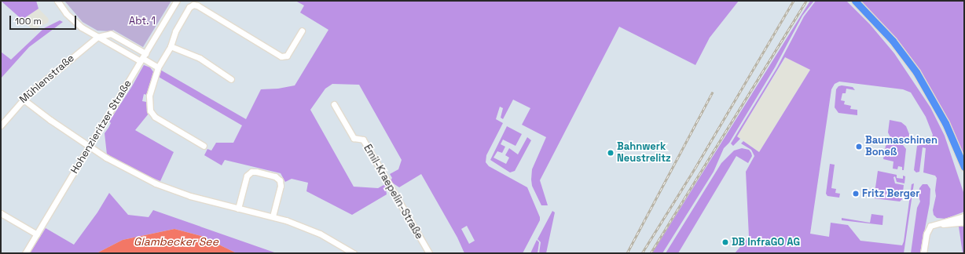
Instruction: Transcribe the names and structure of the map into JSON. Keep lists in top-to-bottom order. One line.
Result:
{"streets":{"street":["Mühlenstraße","Hohenzieritzer Straße","Emil-Kraepelin-Straße"]},"water":["Glambecker See"],"parks":["Abt. 1"],"places":["Baumaschinen Boneß","Bahnwerk Neustrelitz","Fritz Berger","DB InfraGO AG"],"scale_bar":"100 m"}
